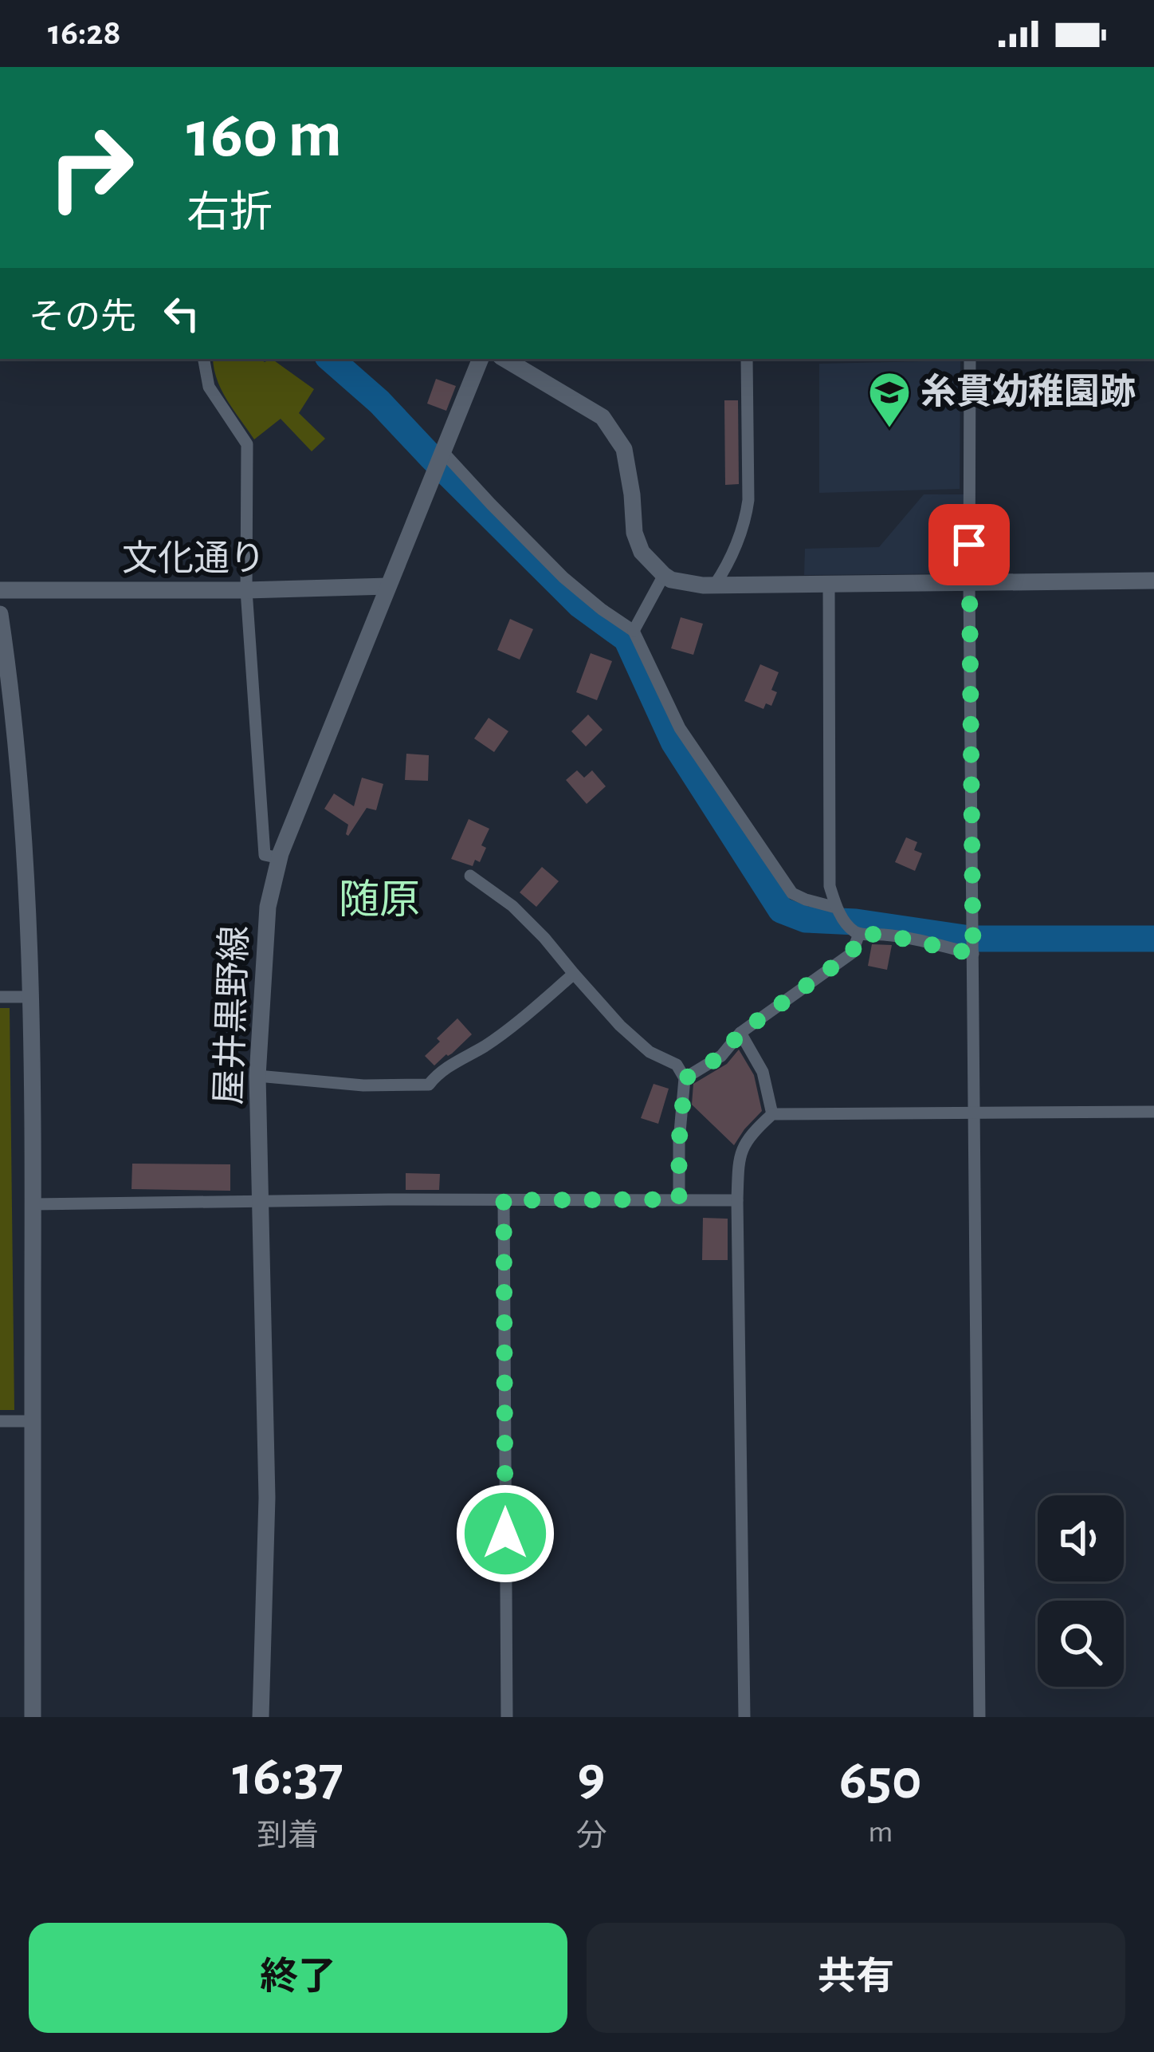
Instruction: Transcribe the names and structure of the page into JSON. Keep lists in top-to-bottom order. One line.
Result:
{"streets":{"street":["文化通り","屋井黒野線"]},"crossings":[["文化通り","屋井黒野線"]],"districts":["随原"],"places":{"school or university":["糸貫幼稚園跡"]},"page":{"status":"16:28","turn":["160 m","右折"],"then":"その先","eta":["16:37","到着","9","分","650","m"],"buttons":["終了","共有"]}}
